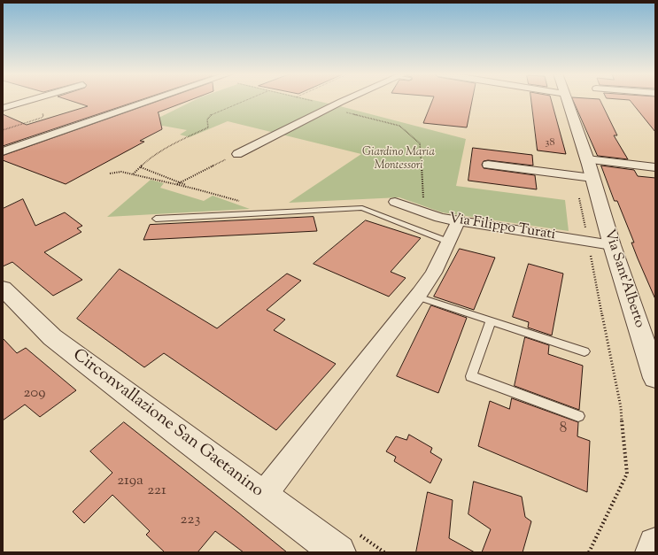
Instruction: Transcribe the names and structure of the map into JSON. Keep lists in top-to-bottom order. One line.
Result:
{"streets":{"street":["Via Filippo Turati","Via Sant'Alberto","Circonvallazione San Gaetanino"]},"crossings":[["Via Filippo Turati","Via Sant'Alberto"]],"parks":["Giardino Maria Montessori"],"house_numbers":["38","209","8","219a","221","223"]}
